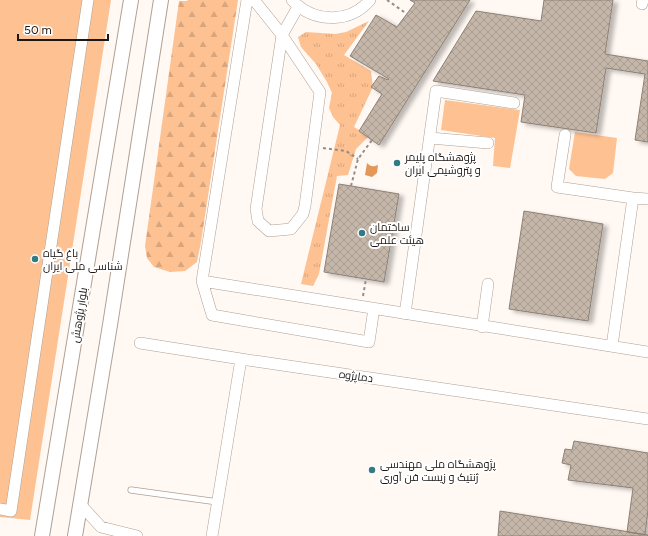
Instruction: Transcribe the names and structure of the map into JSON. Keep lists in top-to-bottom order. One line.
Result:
{"streets":{"street":["بلوار پژوهش","دماپژوه"]},"places":["پژوهشگاه پلیمر و پتروشیمی ایران","ساختمان هیئت علمی","باغ گیاه‌ شناسی ملی ایران","پژوهشگاه ملی مهندسی ژنتیک و زیست فن آوری"],"scale_bar":"50 m"}
